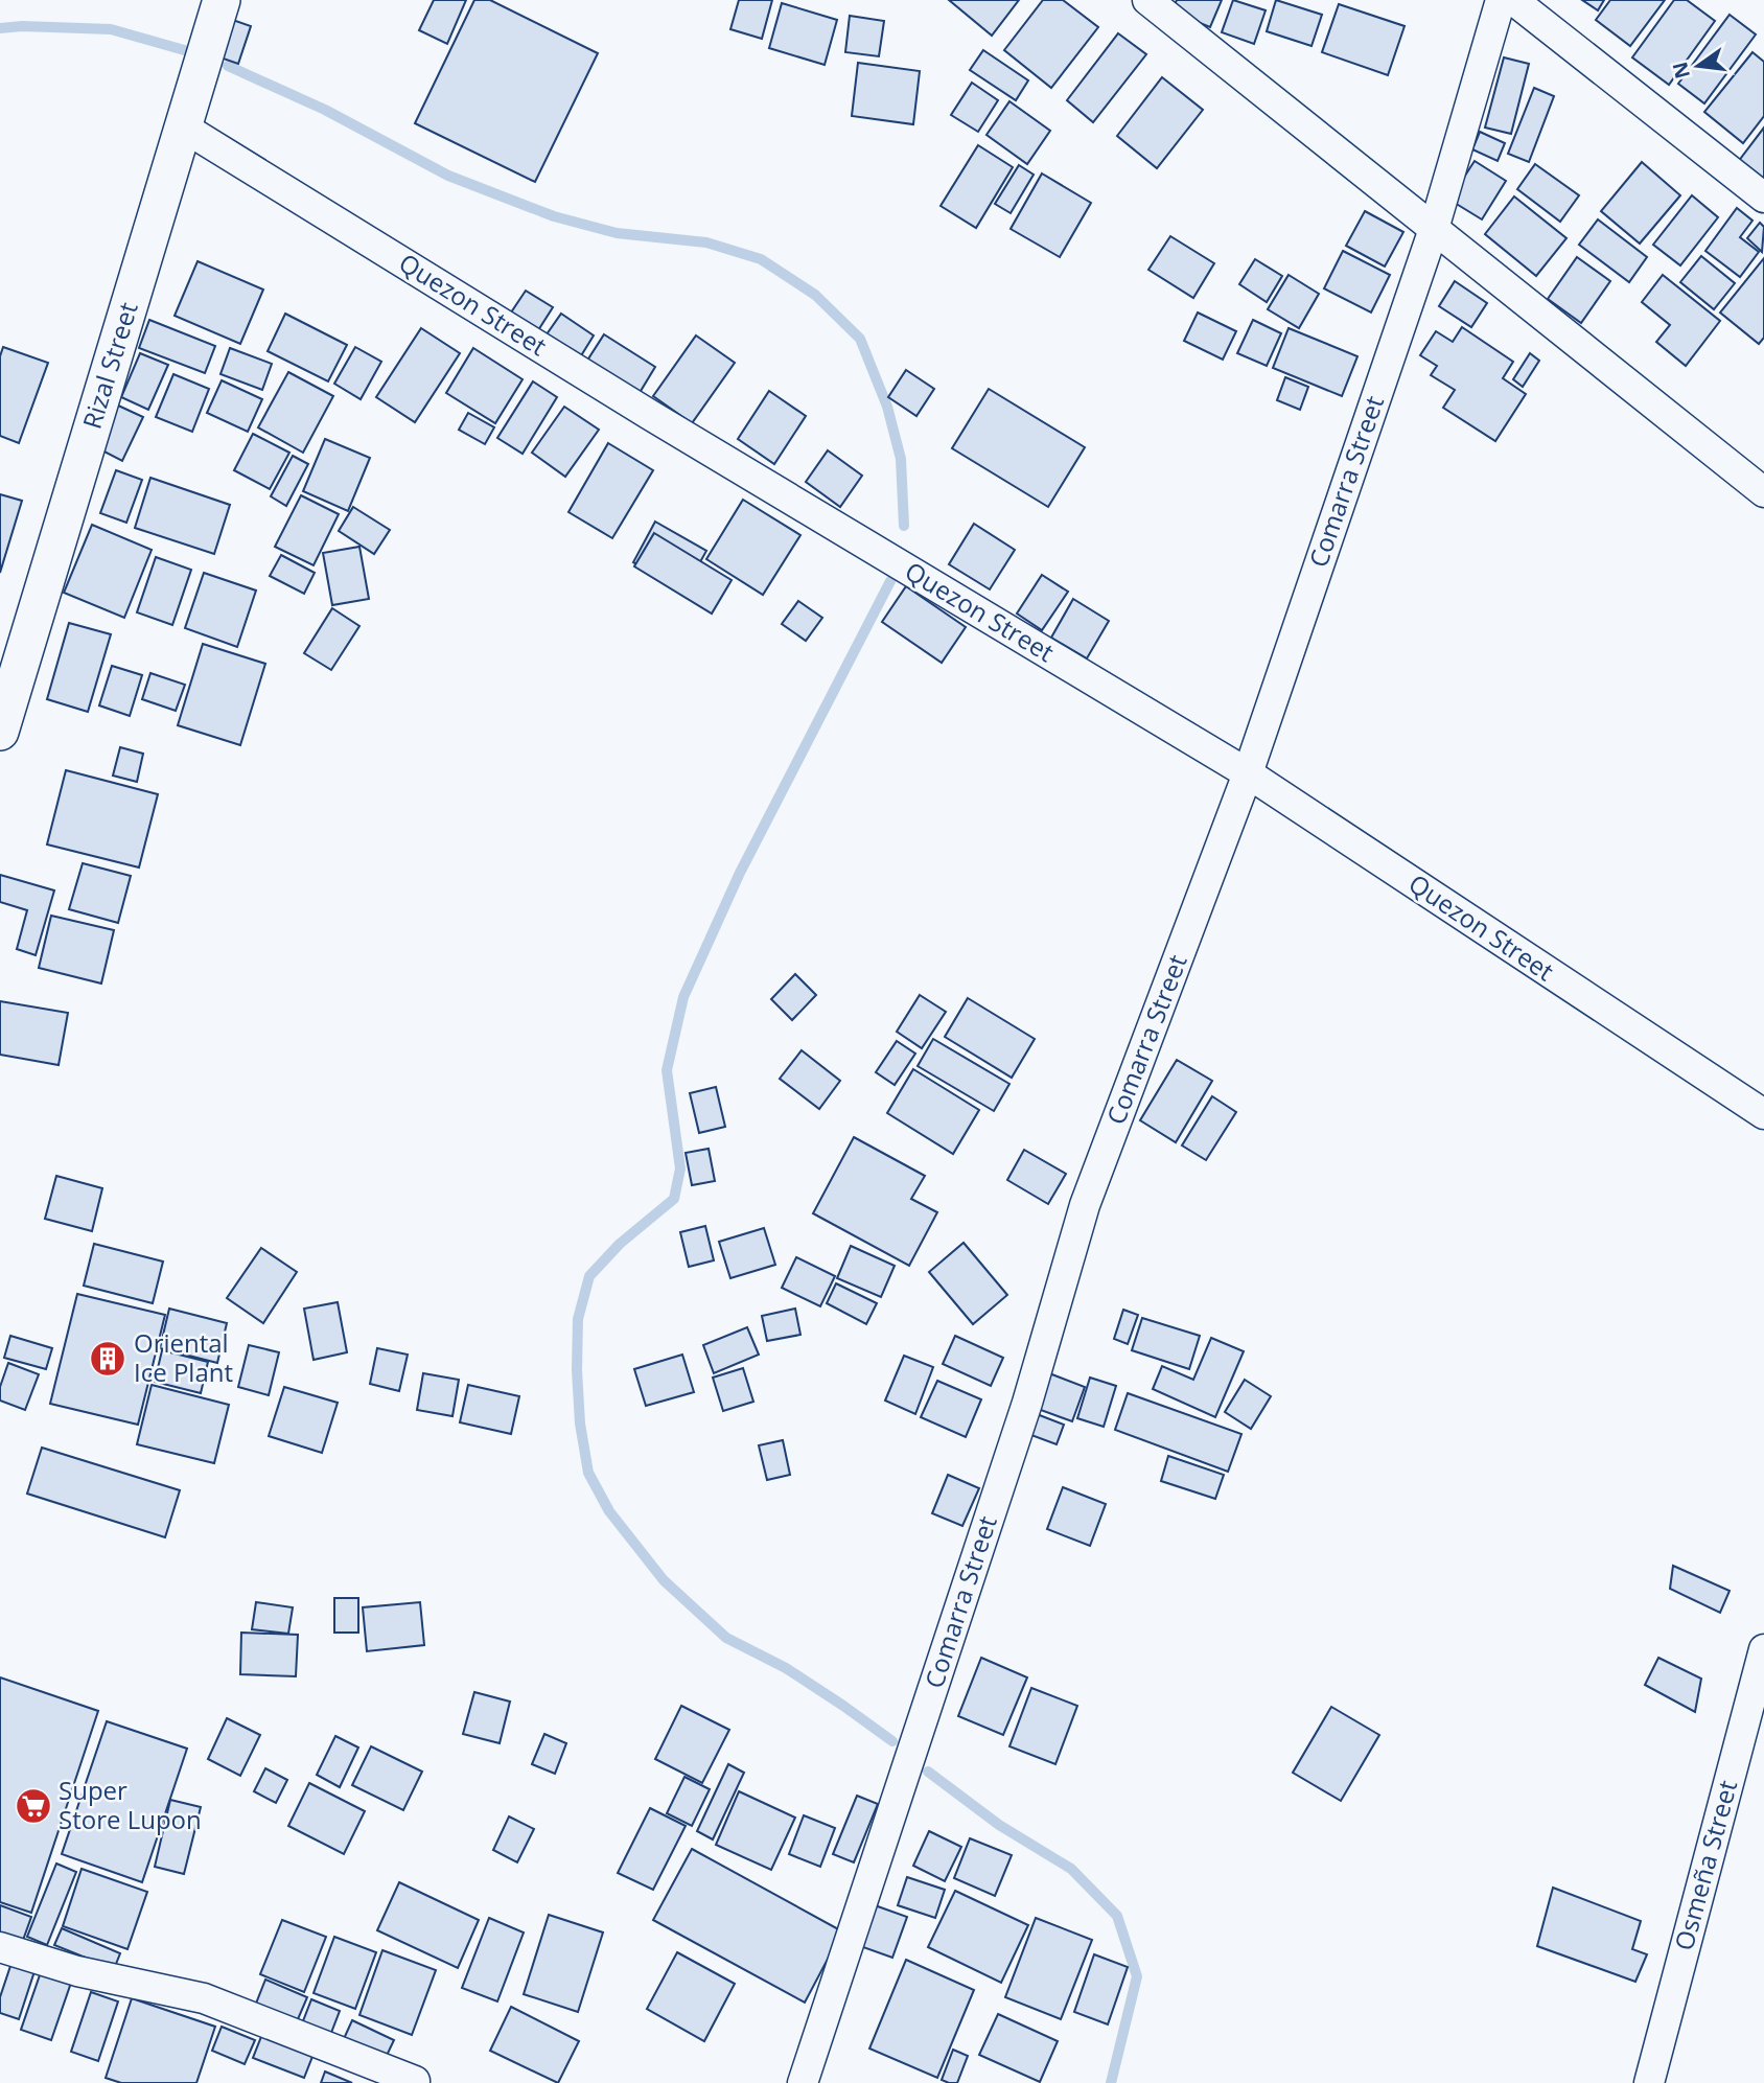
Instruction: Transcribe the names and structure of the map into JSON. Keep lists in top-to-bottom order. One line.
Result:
{"streets":{"street":["Quezon Street","Rizal Street","Comarra Street","Osmeña Street"]},"crossings":[["Quezon Street","Rizal Street"],["Quezon Street","Comarra Street"]],"places":{"building":["Oriental Ice Plant"],"supermarket":["Super Store Lupon"]},"north":"left"}
